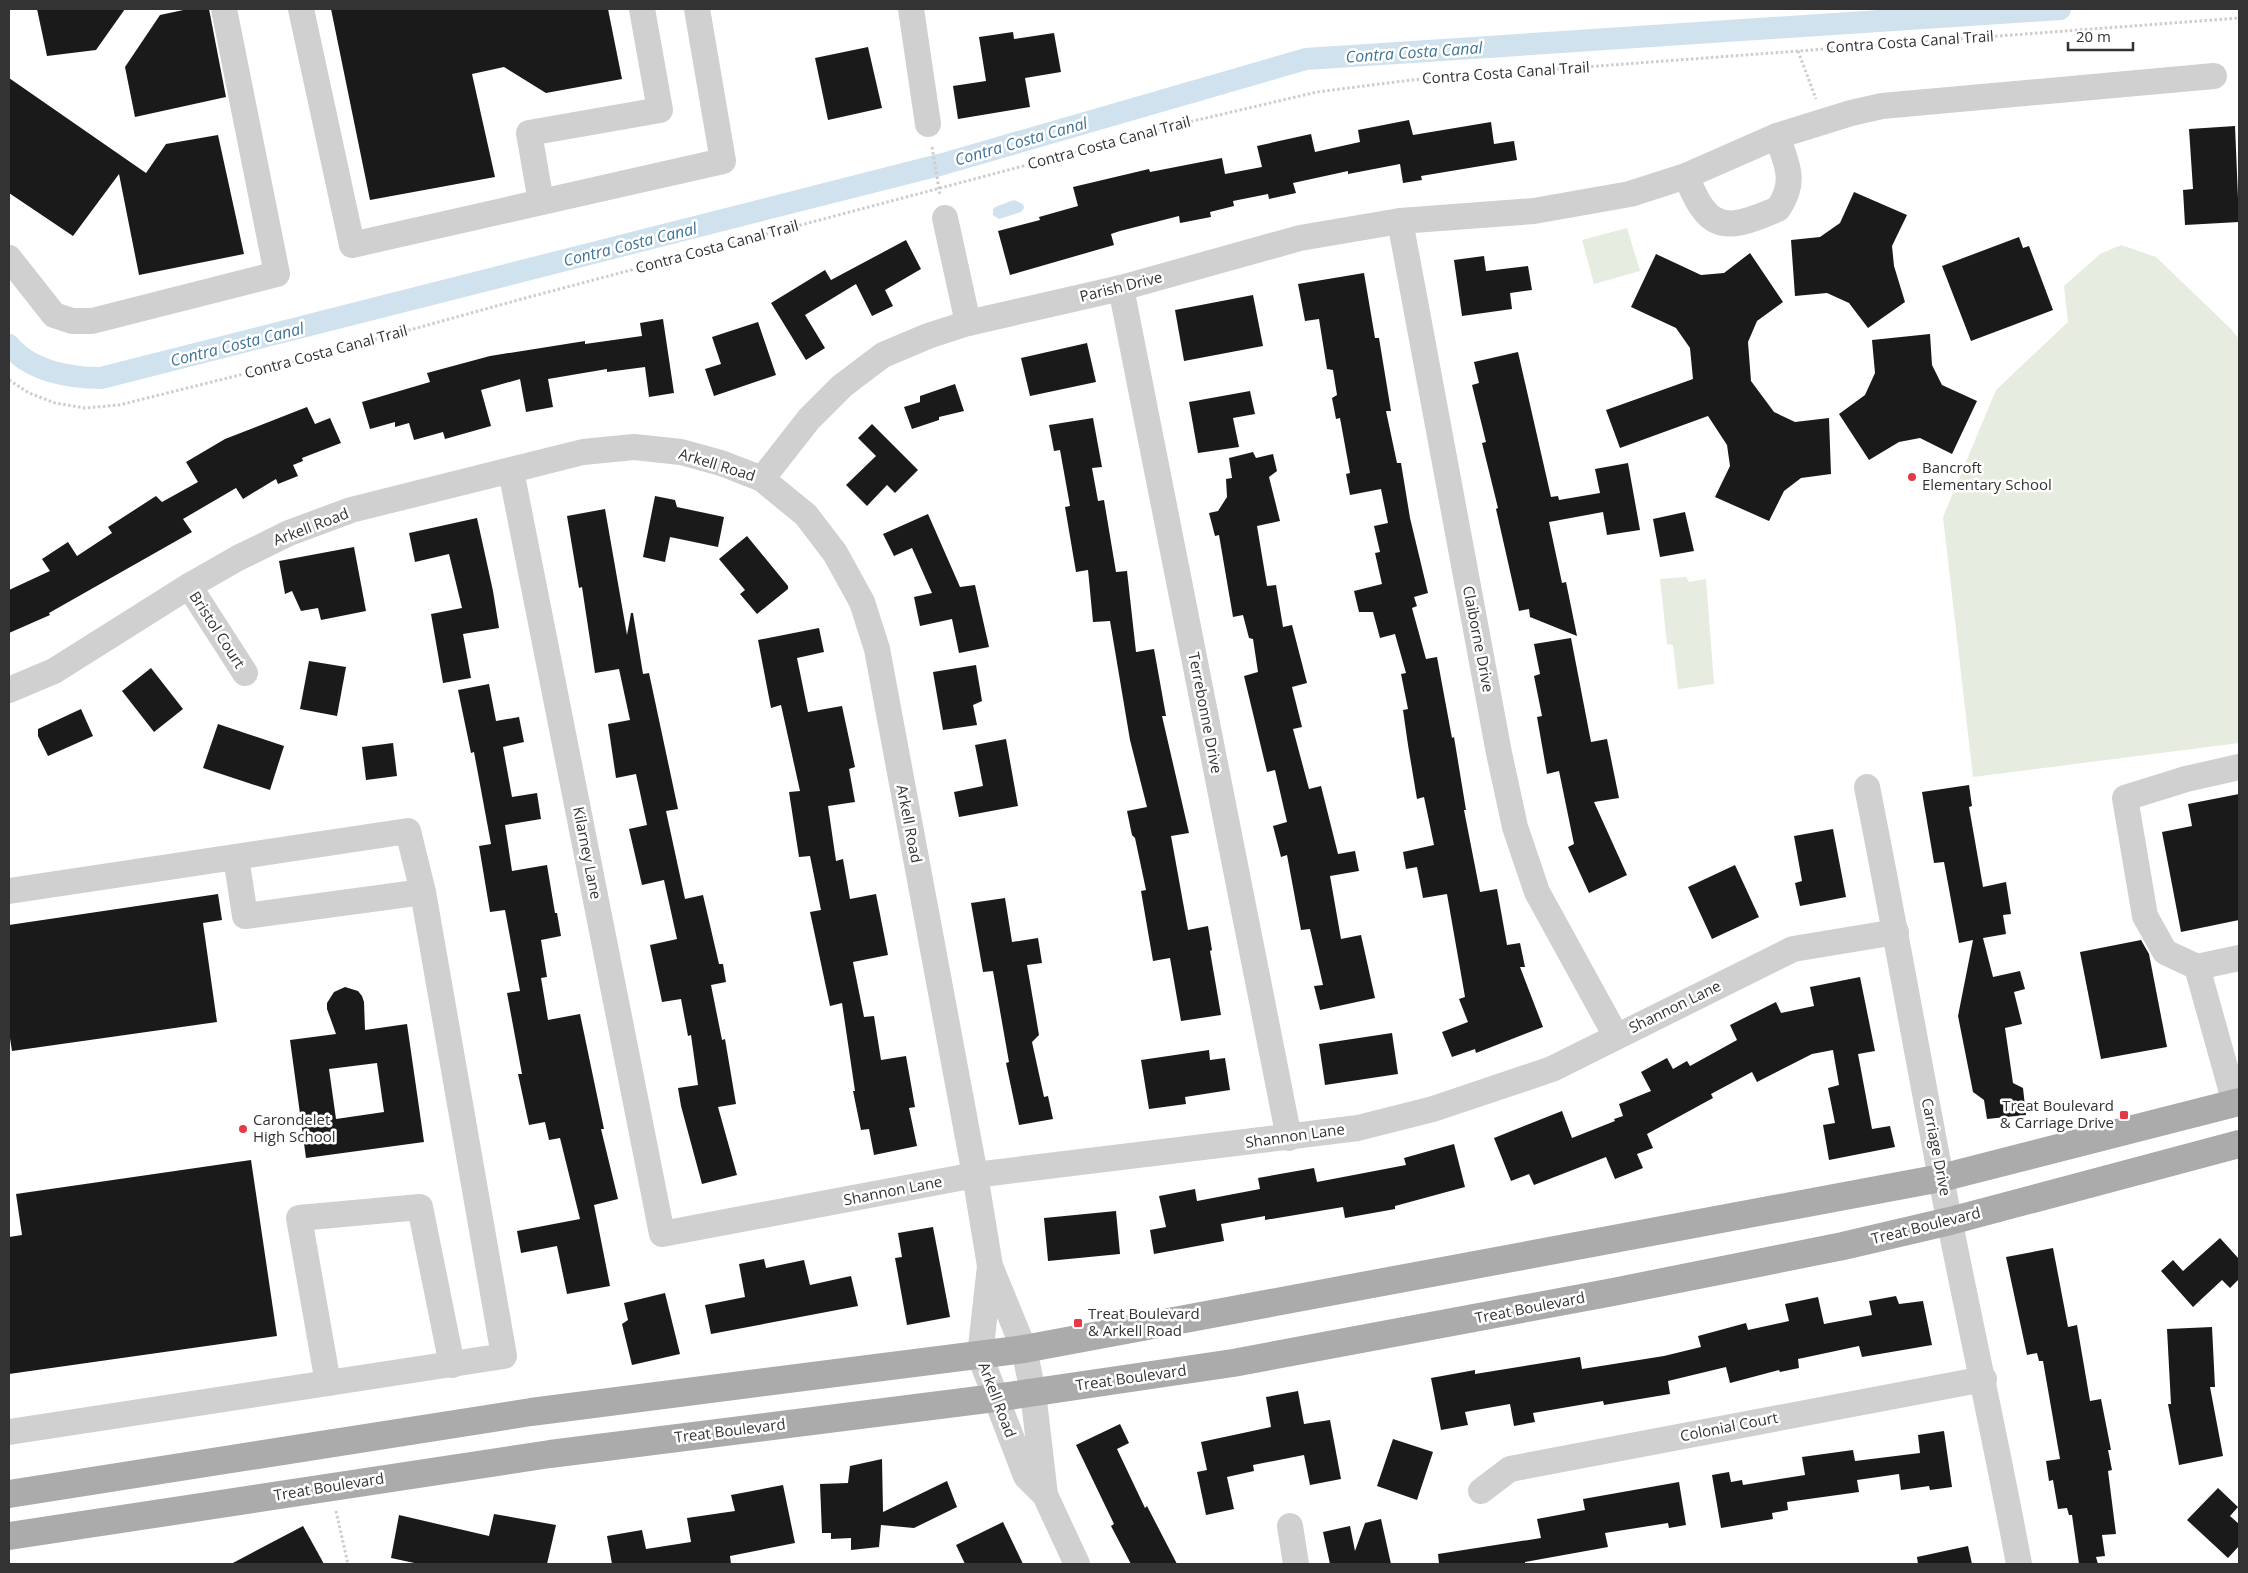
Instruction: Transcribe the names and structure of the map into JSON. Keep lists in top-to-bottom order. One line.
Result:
{"streets":{"main road":["Treat Boulevard"],"street":["Parish Drive","Arkell Road","Bristol Court","Claiborne Drive","Terrebonne Drive","Kilarney Lane","Shannon Lane","Carriage Drive","Colonial Court"],"path":["Contra Costa Canal Trail"]},"crossings":[["Parish Drive","Arkell Road"],["Parish Drive","Claiborne Drive"],["Parish Drive","Terrebonne Drive"],["Arkell Road","Bristol Court"],["Arkell Road","Kilarney Lane"],["Arkell Road","Shannon Lane"],["Arkell Road","Treat Boulevard"],["Claiborne Drive","Shannon Lane"],["Terrebonne Drive","Shannon Lane"],["Kilarney Lane","Shannon Lane"],["Shannon Lane","Carriage Drive"],["Carriage Drive","Treat Boulevard"],["Carriage Drive","Colonial Court"]],"water":["Contra Costa Canal"],"places":{"other":["Bancroft Elementary School","Carondelet High School"],"transit":["Treat Boulevard & Carriage Drive","Treat Boulevard & Arkell Road"]},"scale_bar":"20 m"}
